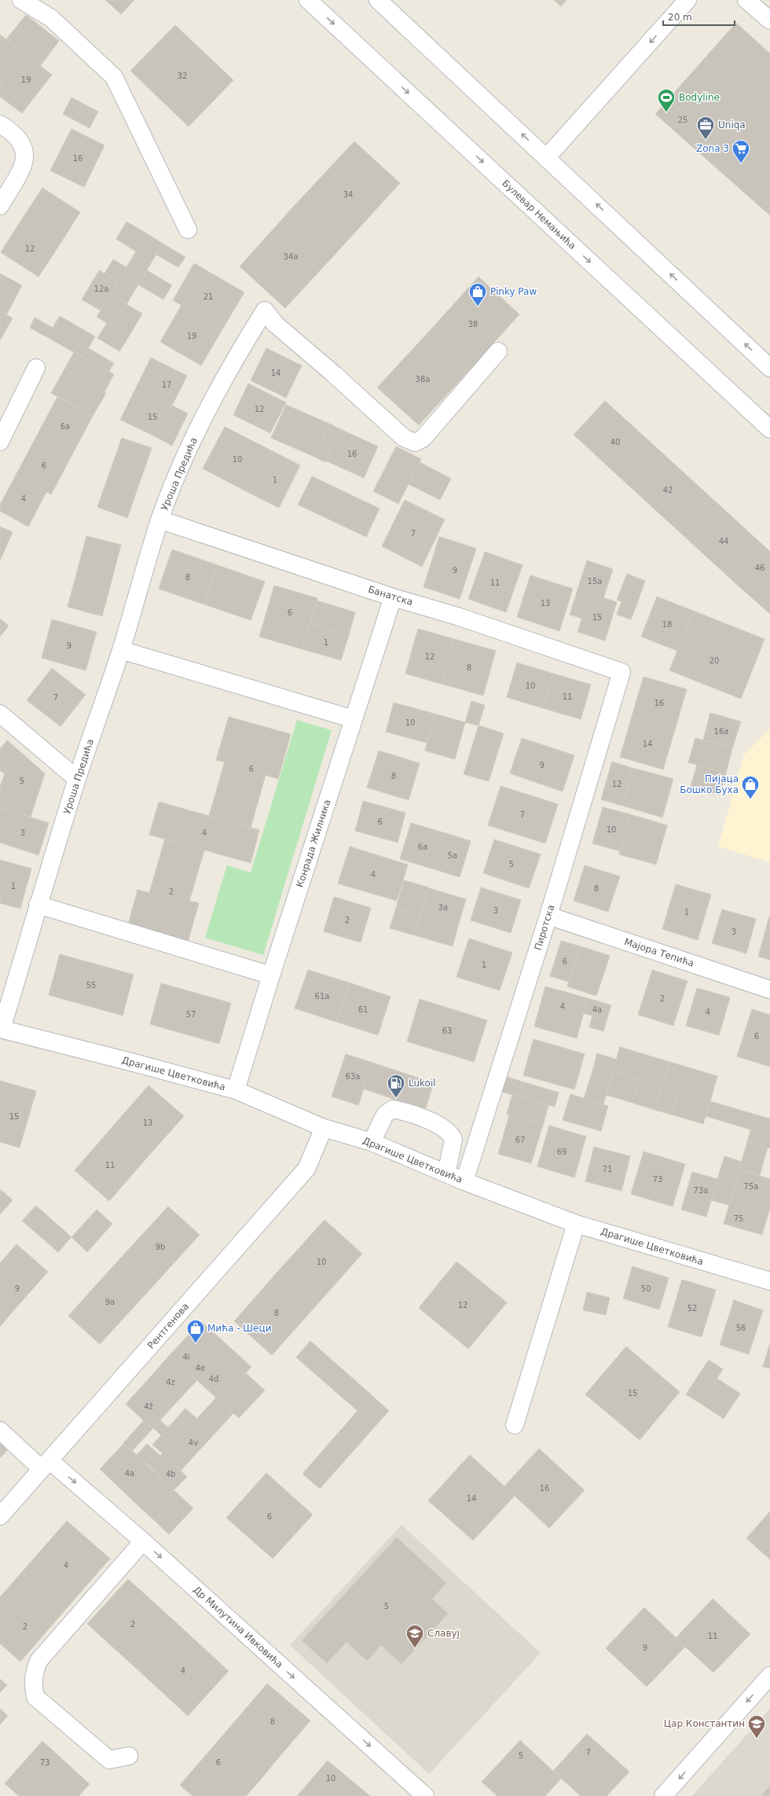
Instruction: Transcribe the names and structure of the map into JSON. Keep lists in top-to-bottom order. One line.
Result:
{"streets":{"street":["Булевар Немањића","Уроша Предића","Банатска","Конрада Жилника","Пиротска","Мајора Тепића","Драгише Цветковића","Рентгенова","Др Милутина Ивковића"]},"crossings":[["Уроша Предића","Банатска"],["Уроша Предића","Драгише Цветковића"],["Банатска","Конрада Жилника"],["Банатска","Пиротска"],["Конрада Жилника","Драгише Цветковића"],["Пиротска","Мајора Тепића"],["Пиротска","Драгише Цветковића"],["Драгише Цветковића","Рентгенова"],["Рентгенова","Др Милутина Ивковића"]],"one_way":["Др Милутина Ивковића"],"places":{"sports":["Bodyline"],"office":["Uniqa"],"supermarket":["Zona 3"],"shop":["Pinky Paw","Пијаца Бошко Буха","Мића - Шеци"],"fuel station":["Lukoil"],"school or university":["Славуј","Цар Константин"]},"house_numbers":["32","19","25","16","34","12","34a","12a","21","38","19","14","38a","17","12","15","6a","40","16","10","6","1","42","4","7","44","46","9","8","15a","11","13","6","15","18","1","9","12","20","8","10","11","7","16","10","16a","14","9","6","8","5","12","7","6","10","3","4","6a","5a","5","4","1","8","2","3a","3","1","2","3","6","1","55","61a","2","4","61","4a","4","57","63","6","63a","15","13","67","69","11","71","73","75a","73a","75","9b","10","9","50","9a","12","52","8","56","4i","4e","4đ","4z","15","4ž","4v","4a","4b","16","14","6","4","5","2","2","11","9","4","8","7","5","73","6","10"],"scale_bar":"20 m"}
